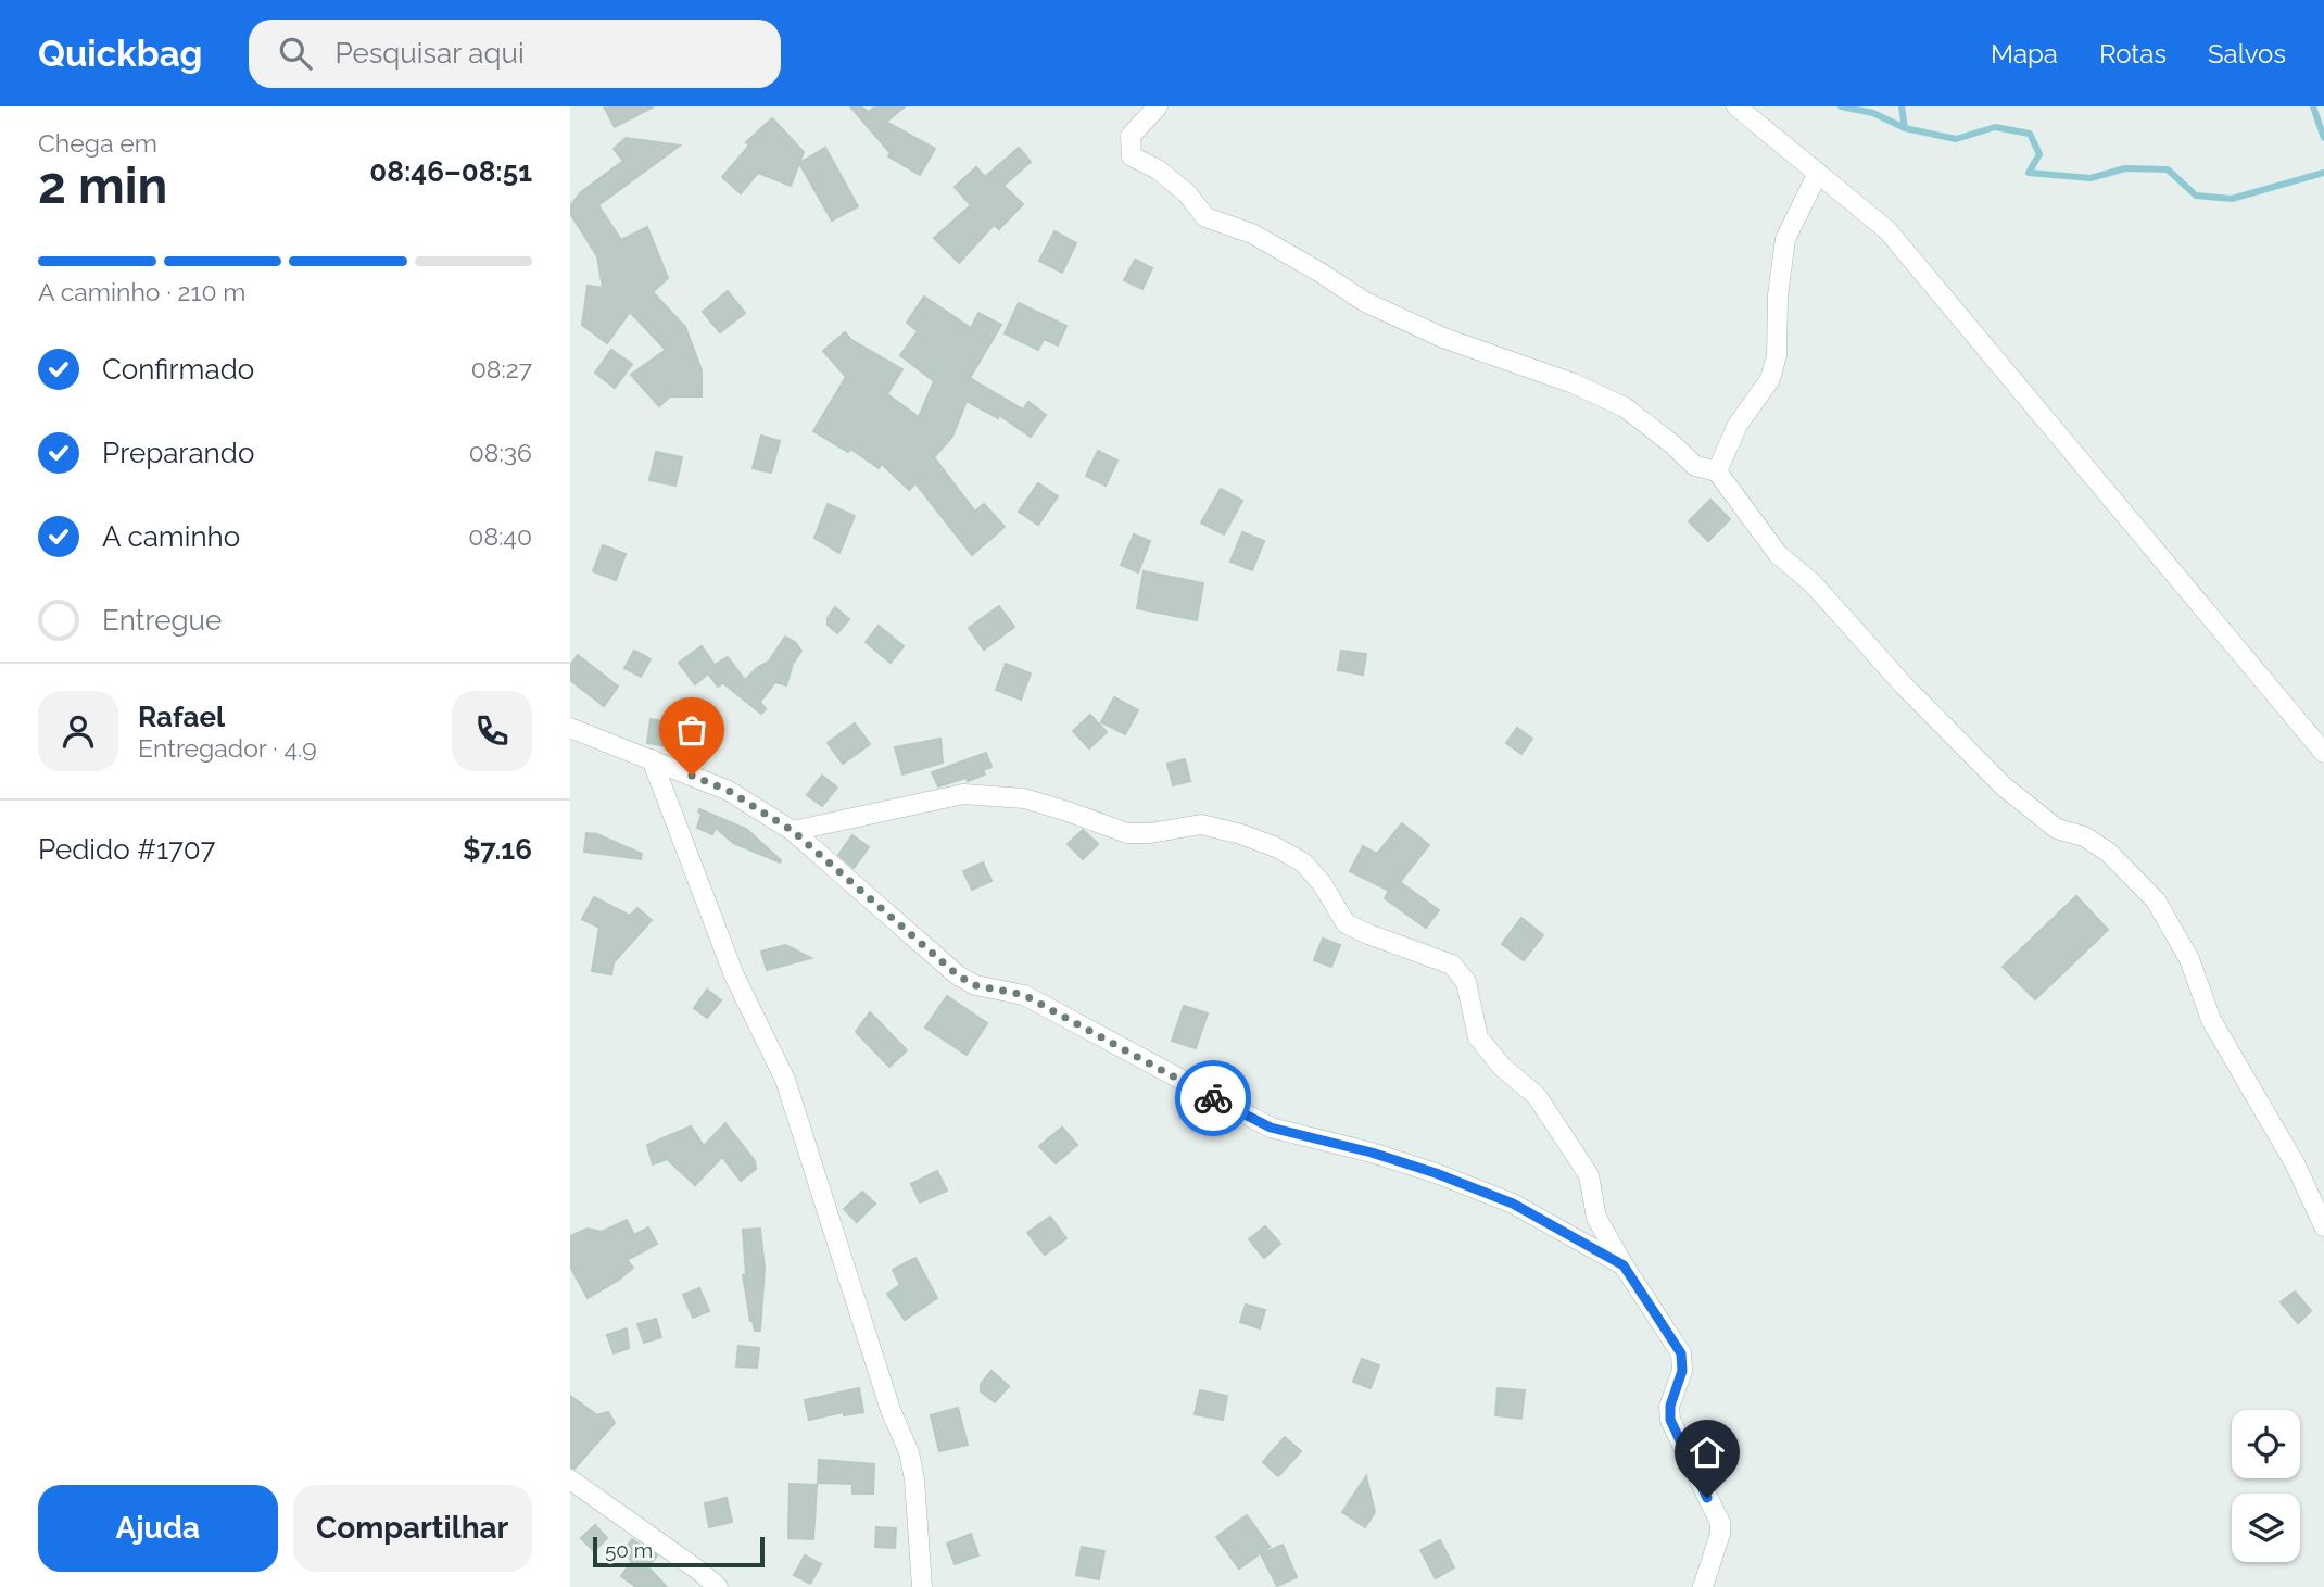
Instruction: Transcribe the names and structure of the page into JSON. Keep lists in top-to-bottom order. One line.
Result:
{"scale_bar":"50 m","page":{"header":"Quickbag","search":"Pesquisar aqui","nav":["Mapa","Rotas","Salvos"],"heading":["2 min","Chega em","08:46–08:51"],"panel":["Rafael","Entregador · 4.9","Pedido #1707","$7.16"],"bar":"A caminho · 210 m","list":[["Confirmado","08:27"],["Preparando","08:36"],["A caminho","08:40"],"Entregue"],"buttons":["Ajuda","Compartilhar"],"scale":"50 m"}}
